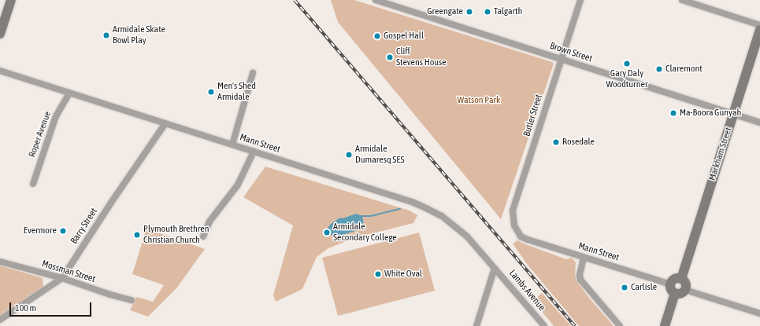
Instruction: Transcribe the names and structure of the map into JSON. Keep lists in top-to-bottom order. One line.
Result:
{"streets":{"street":["Brown Street","Butler Street","Roper Avenue","Mann Street","Markham Street","Barry Street","Mossman Street","Lambs Avenue"]},"crossings":[["Brown Street","Butler Street"],["Brown Street","Markham Street"],["Butler Street","Mann Street"],["Roper Avenue","Mann Street"],["Mann Street","Markham Street"],["Mann Street","Barry Street"],["Mann Street","Lambs Avenue"],["Barry Street","Mossman Street"]],"parks":["Watson Park"],"places":["Greengate","Talgarth","Armidale Skate Bowl Play","Gospel Hall","Cliff Stevens House","Gary Daly Woodturner","Claremont","Men's Shed Armidale","Ma-Boora Gunyah","Rosedale","Armidale Dumaresq SES","Evermore","Armidale Secondary College","Plymouth Brethren Christian Church","White Oval","Carlisle"],"scale_bar":"100 m"}
